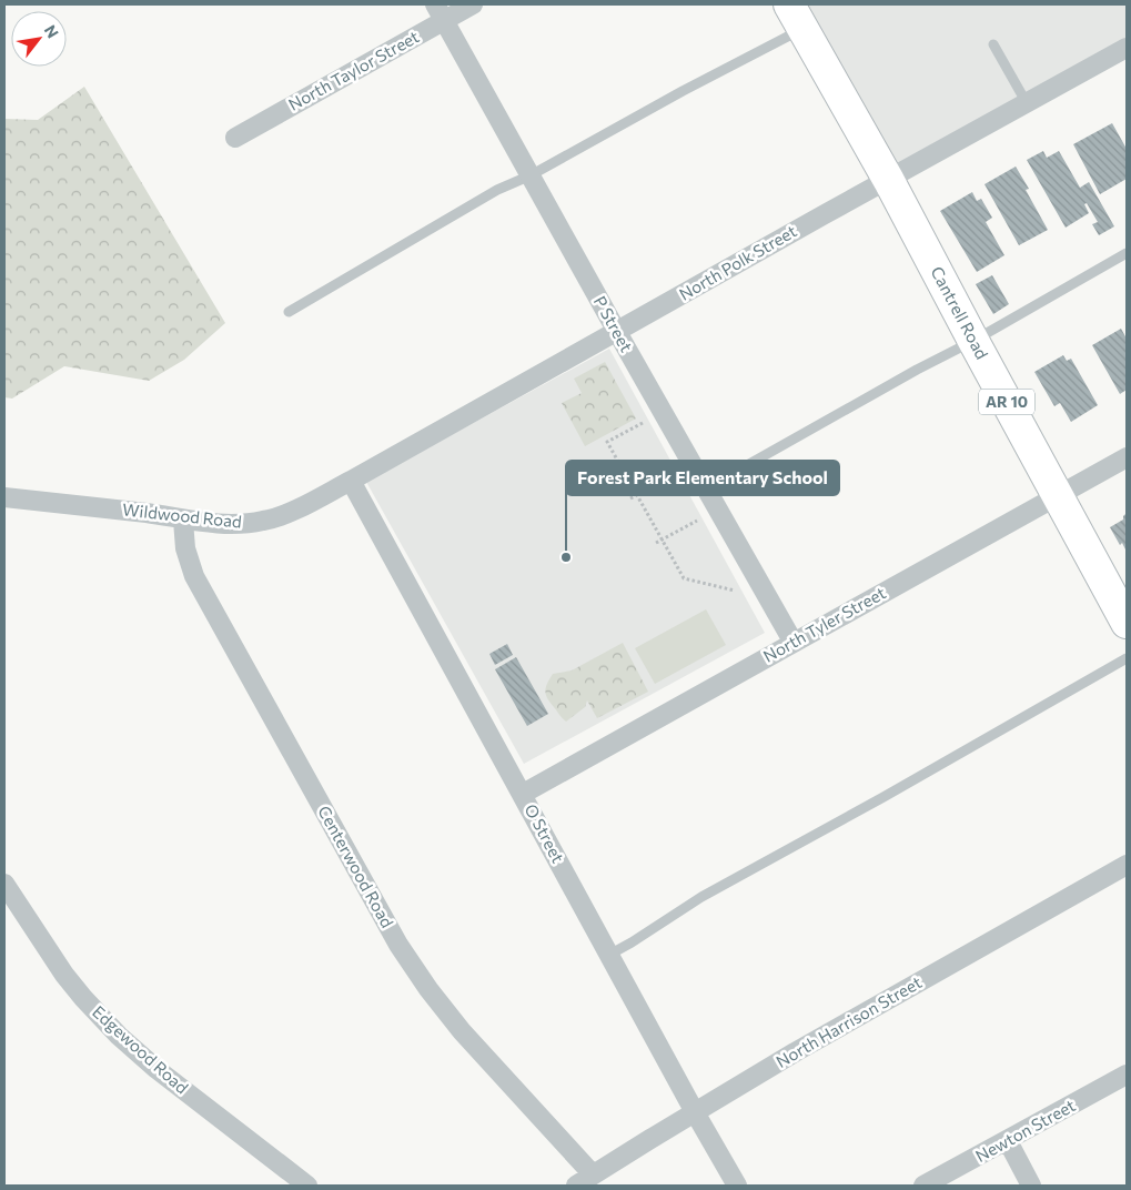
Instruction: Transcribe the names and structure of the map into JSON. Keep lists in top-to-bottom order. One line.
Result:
{"streets":{"main road":["Cantrell Road","AR 10"],"street":["North Taylor Street","North Polk Street","P Street","Wildwood Road","North Tyler Street","O Street","Centerwood Road","North Harrison Street","Edgewood Road","Newton Street"]},"crossings":[["North Taylor Street","P Street"],["North Polk Street","Cantrell Road"],["North Polk Street","P Street"],["North Polk Street","Wildwood Road"],["North Polk Street","O Street"],["Cantrell Road","North Tyler Street"],["P Street","North Tyler Street"],["Wildwood Road","O Street"],["Wildwood Road","Centerwood Road"],["North Tyler Street","O Street"],["O Street","North Harrison Street"],["Centerwood Road","North Harrison Street"]],"places":["Forest Park Elementary School"],"north":"top right"}
